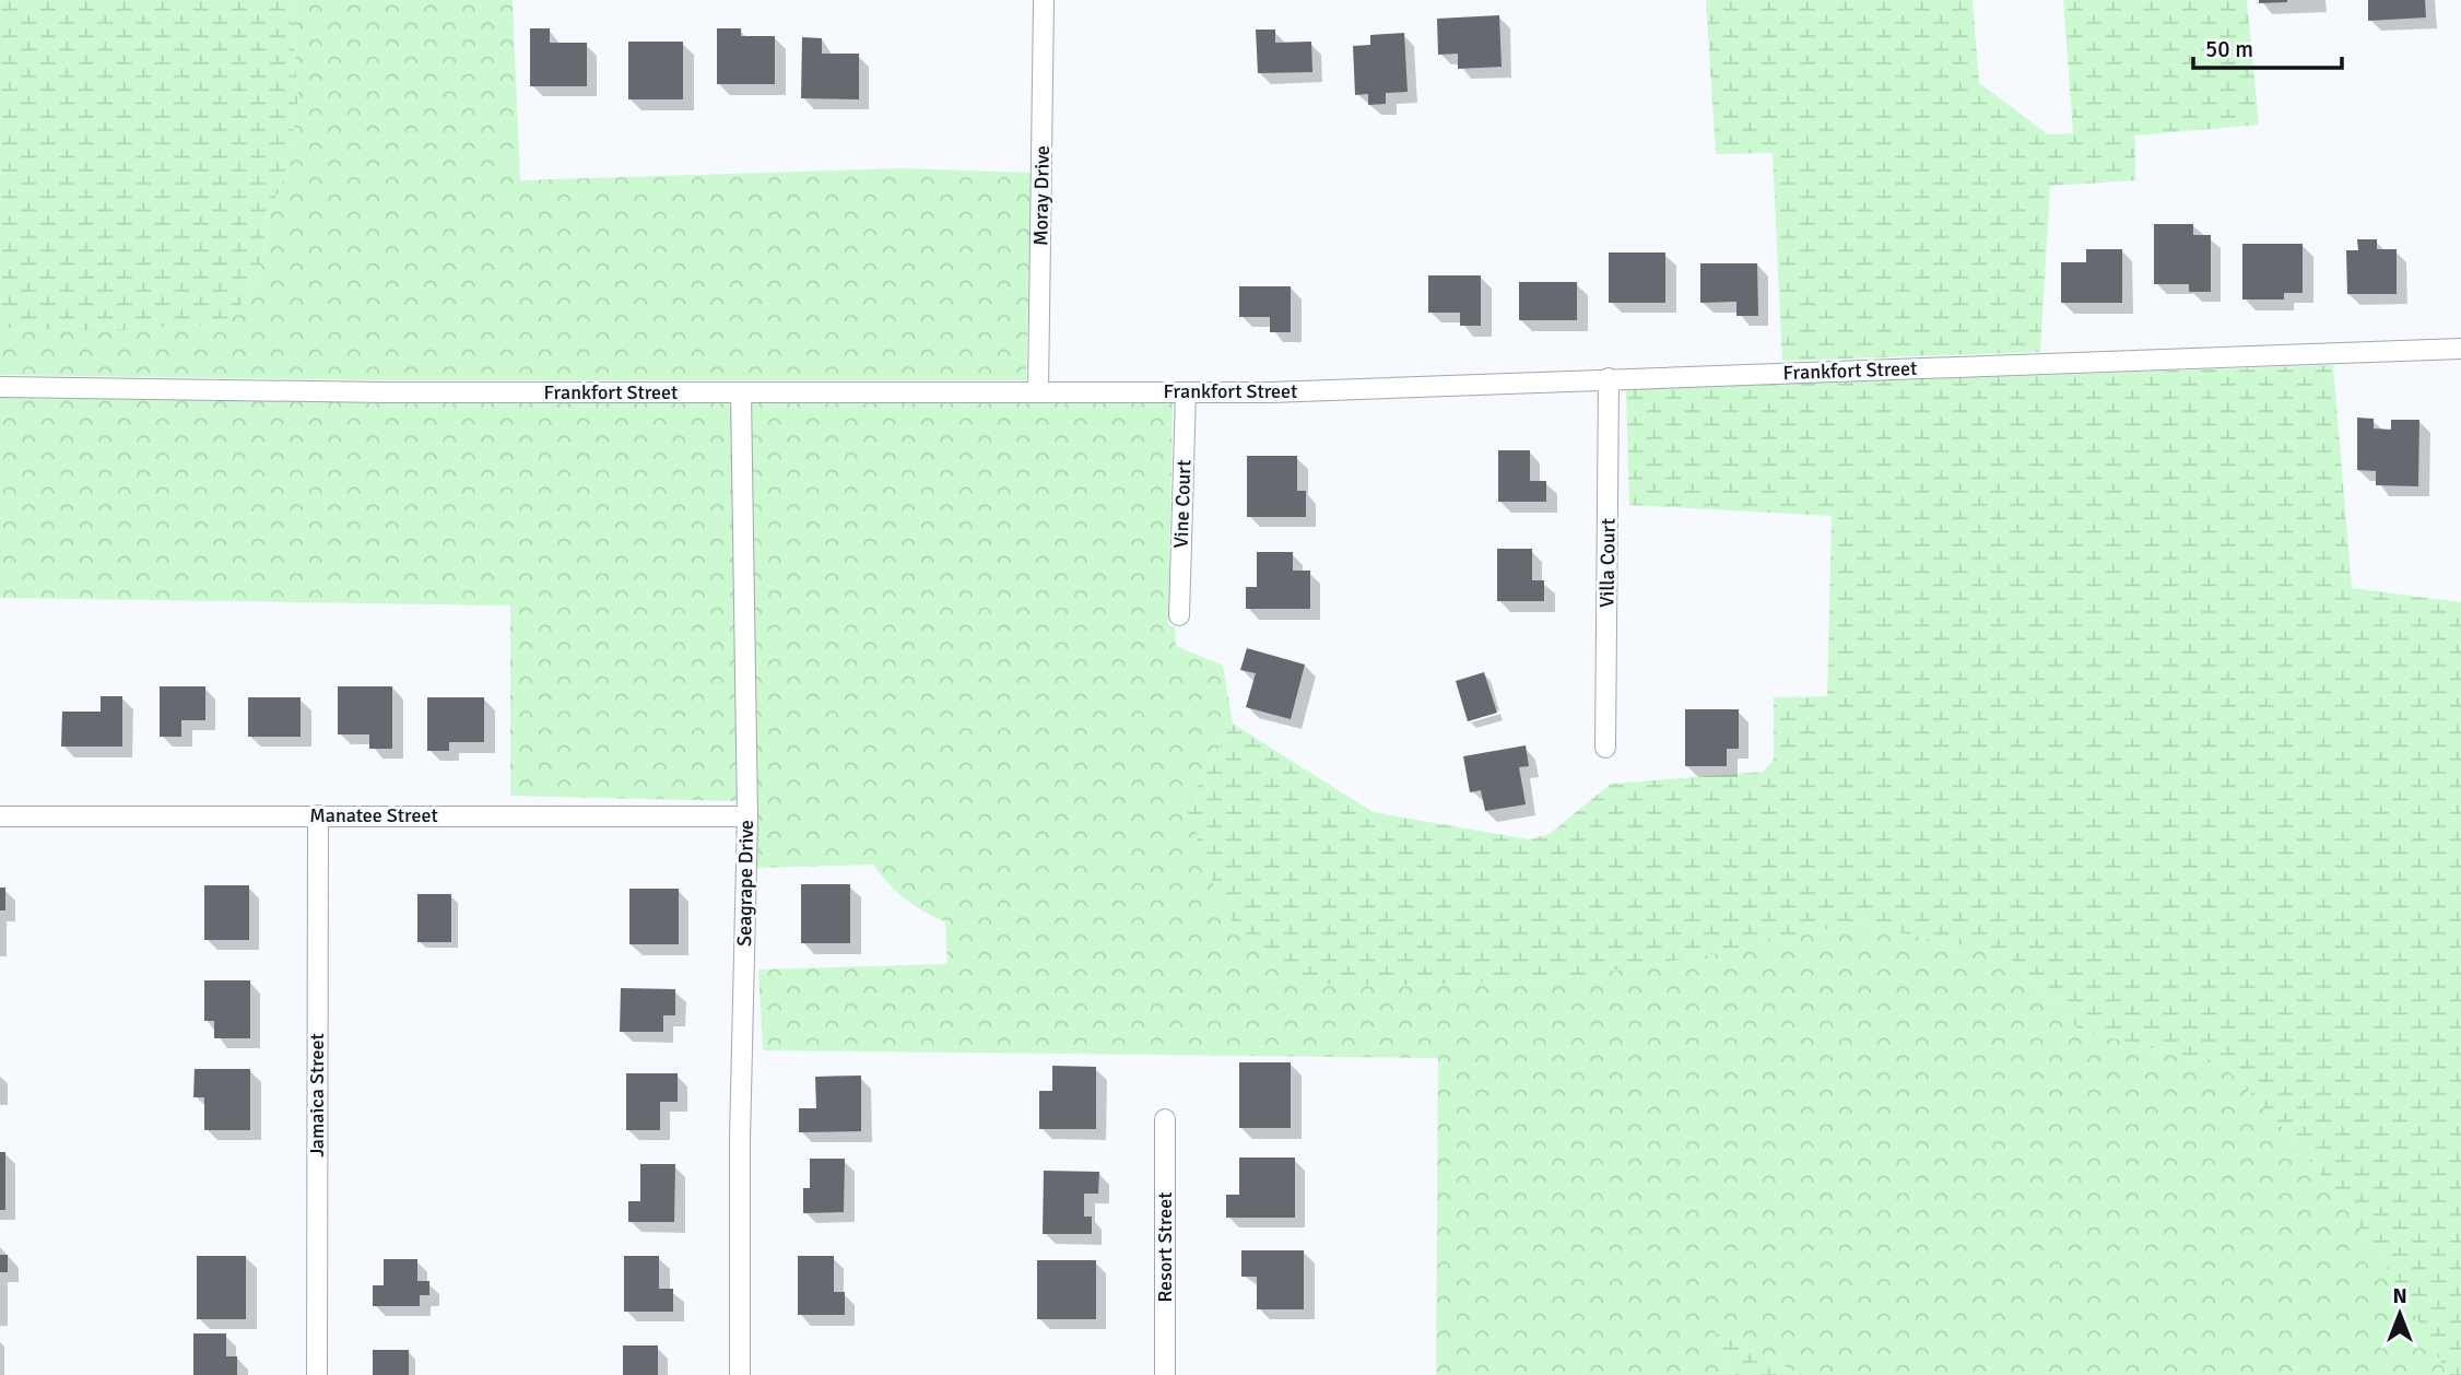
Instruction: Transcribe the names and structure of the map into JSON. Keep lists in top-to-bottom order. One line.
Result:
{"streets":{"street":["Moray Drive","Frankfort Street","Vine Court","Villa Court","Manatee Street","Seagrape Drive","Jamaica Street","Resort Street"]},"crossings":[["Moray Drive","Frankfort Street"],["Frankfort Street","Vine Court"],["Frankfort Street","Villa Court"],["Frankfort Street","Seagrape Drive"],["Manatee Street","Seagrape Drive"],["Manatee Street","Jamaica Street"]],"scale_bar":"50 m","north":"top"}
